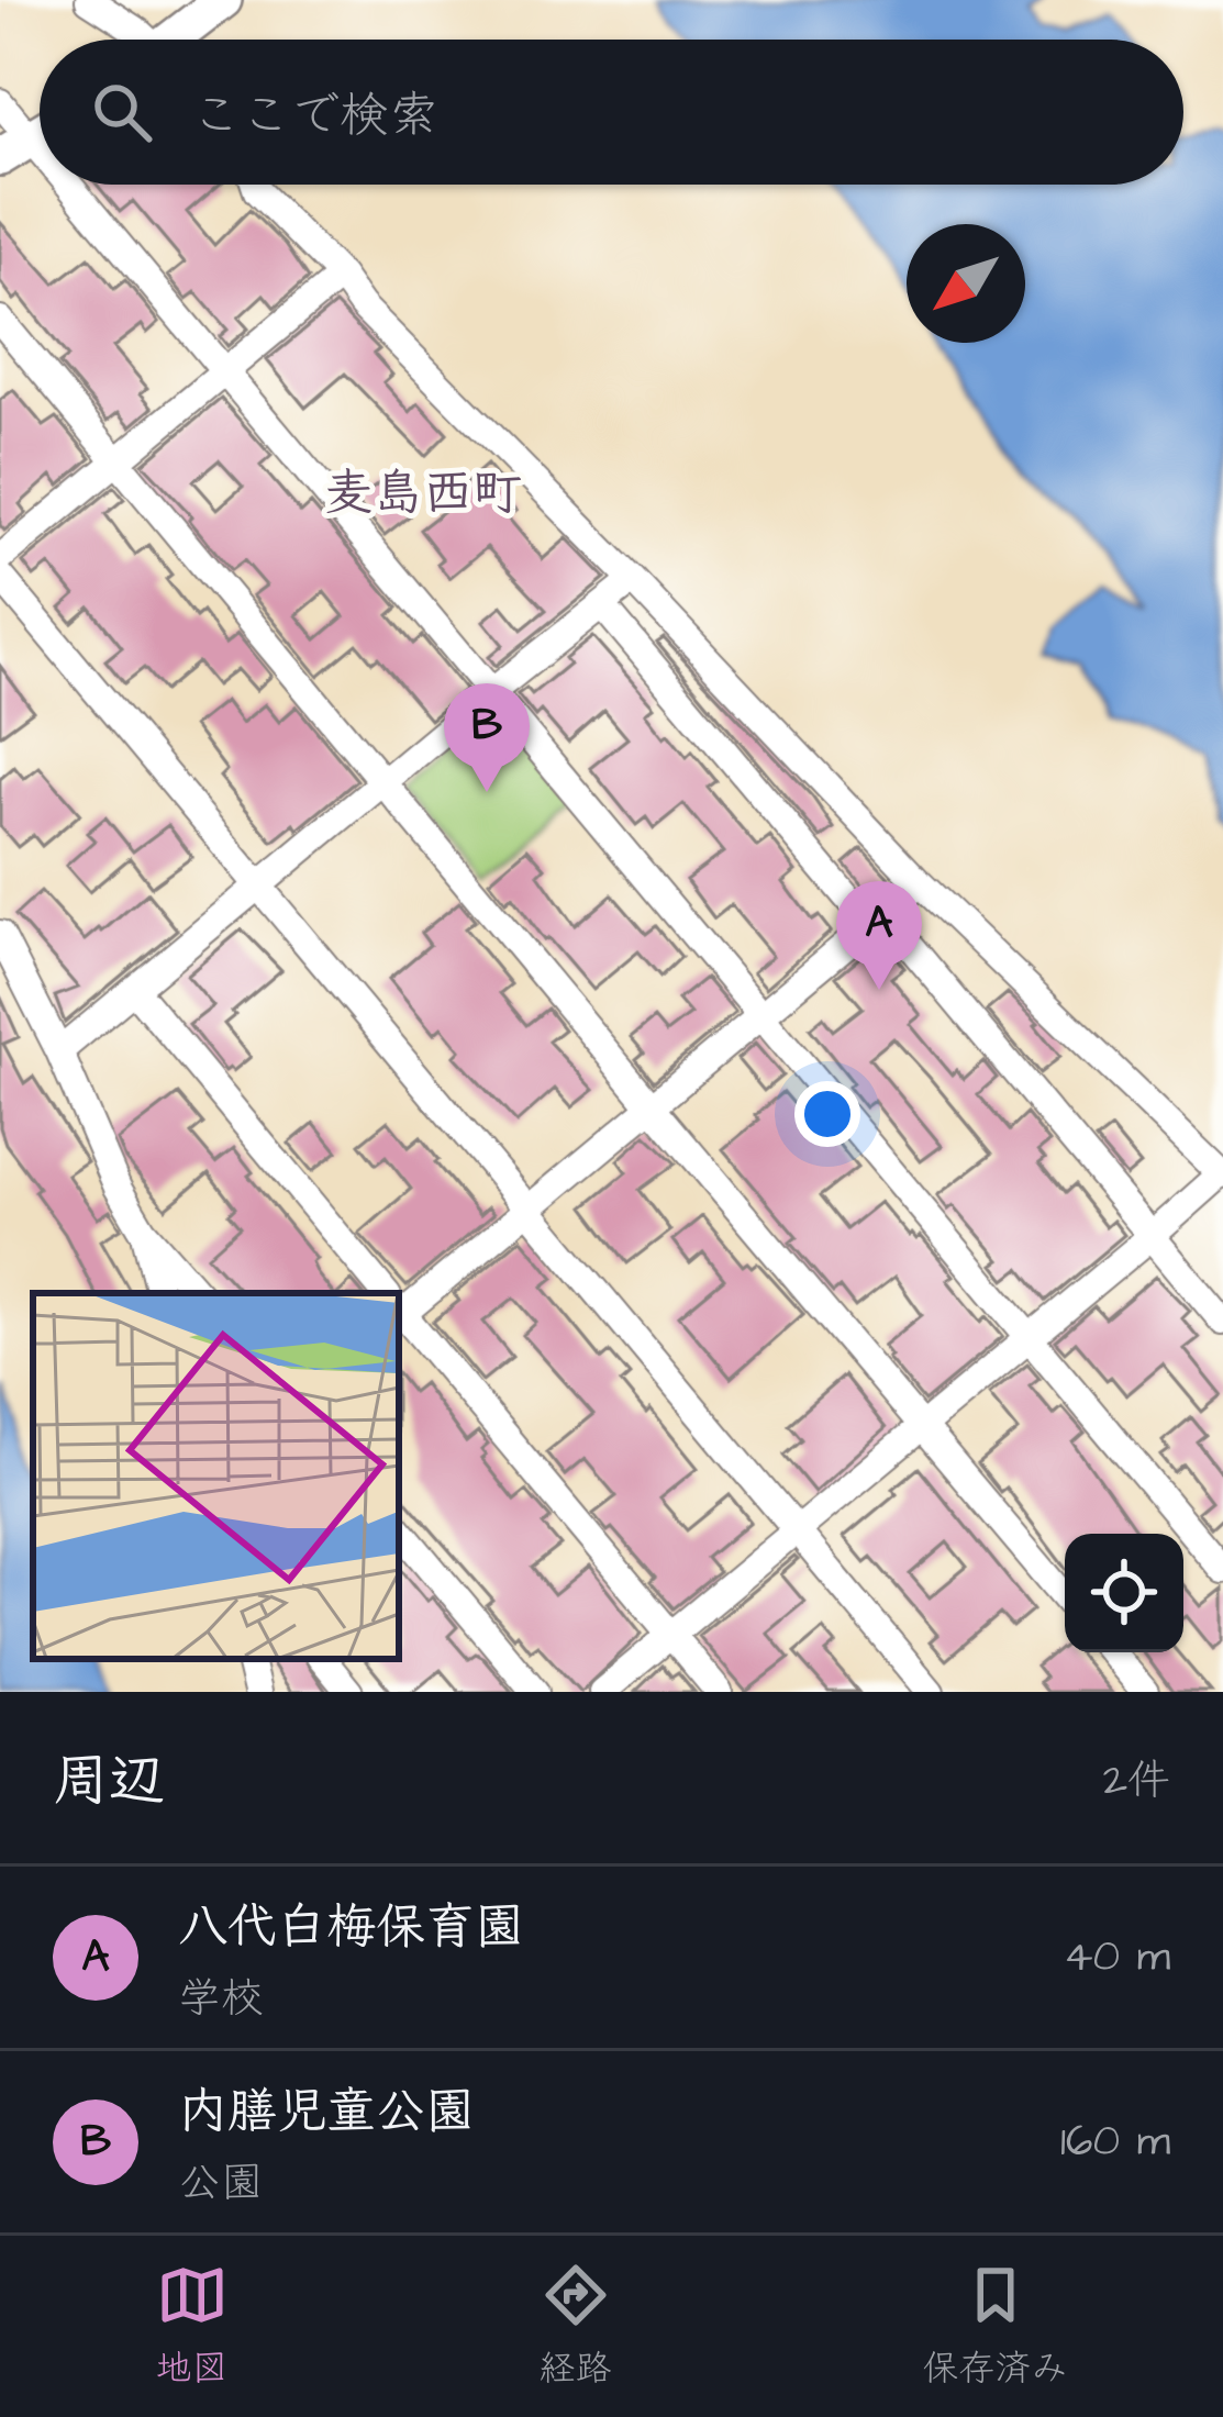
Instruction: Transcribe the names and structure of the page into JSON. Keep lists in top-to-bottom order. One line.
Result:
{"districts":["麦島西町"],"north":"bottom left","page":{"search":"ここで検索","pins":["B","A"],"heading":["周辺","2件"],"list":[{"mark":"A","name":"八代白梅保育園","note":"学校","value":"40 m"},{"mark":"B","name":"内膳児童公園","note":"公園","value":"160 m"}],"nav":["地図","経路","保存済み"]}}
